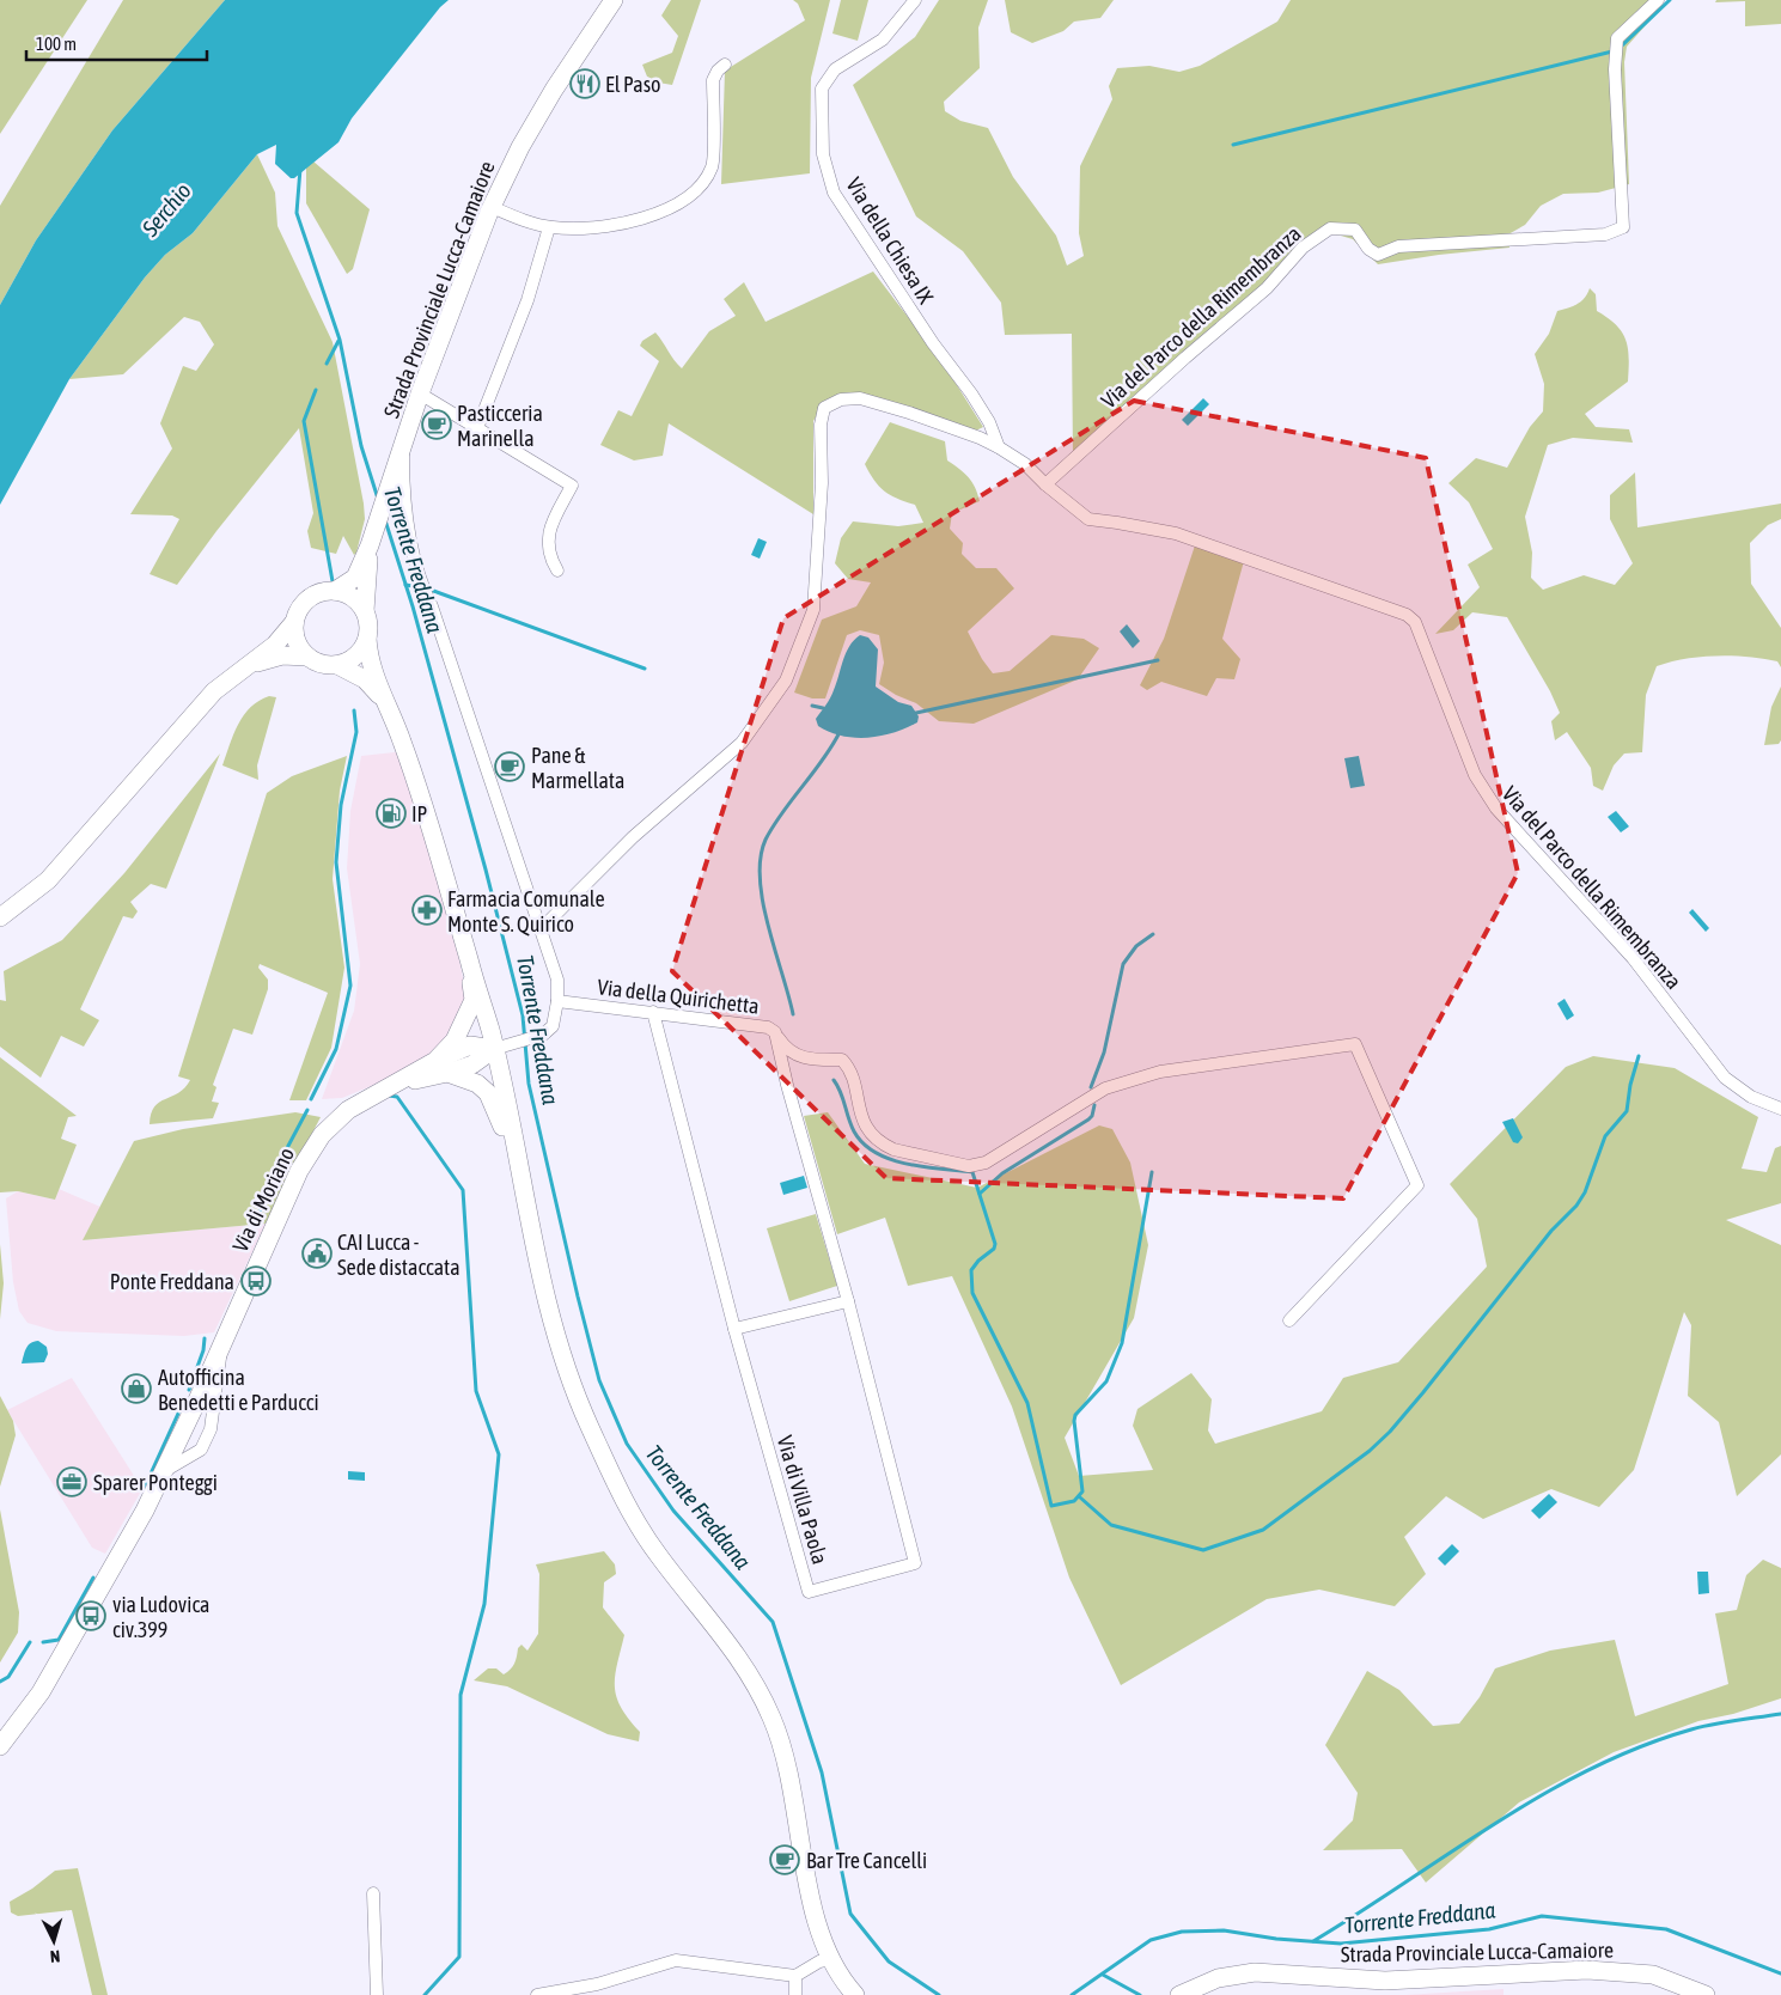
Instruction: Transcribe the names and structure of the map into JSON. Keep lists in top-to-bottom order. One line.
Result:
{"streets":{"main road":["Strada Provinciale Lucca-Camaiore","Via di Moriano"],"street":["Via della Chiesa IX","Via del Parco della Rimembranza","Via della Quirichetta","Via di Villa Paola"]},"crossings":[["Via della Chiesa IX","Via del Parco della Rimembranza"],["Via della Quirichetta","Via di Villa Paola"]],"water":["Serchio","Torrente Freddana"],"places":{"restaurant":["El Paso"],"cafe":["Pasticceria Marinella","Pane & Marmellata","Bar Tre Cancelli"],"fuel station":["IP"],"pharmacy":["Farmacia Comunale Monte S. Quirico"],"public building":["CAI Lucca - Sede distaccata"],"bus stop":["Ponte Freddana","via Ludovica civ.399"],"shop":["Autofficina Benedetti e Parducci"],"office":["Sparer Ponteggi"]},"scale_bar":"100 m","north":"bottom"}
